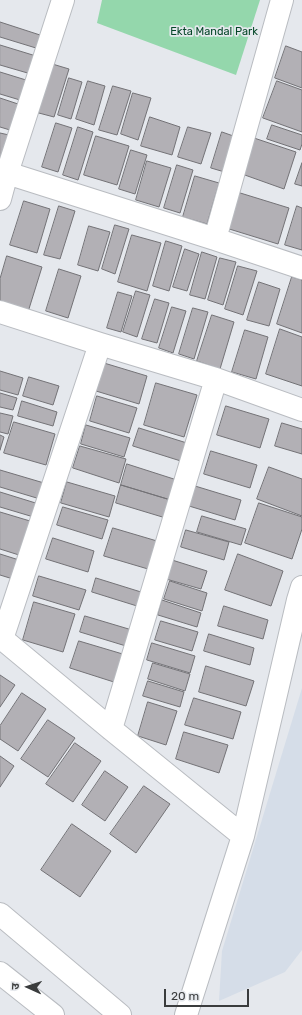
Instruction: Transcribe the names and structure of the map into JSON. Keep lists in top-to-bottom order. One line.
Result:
{"parks":["Ekta Mandal Park"],"scale_bar":"20 m","north":"left"}
